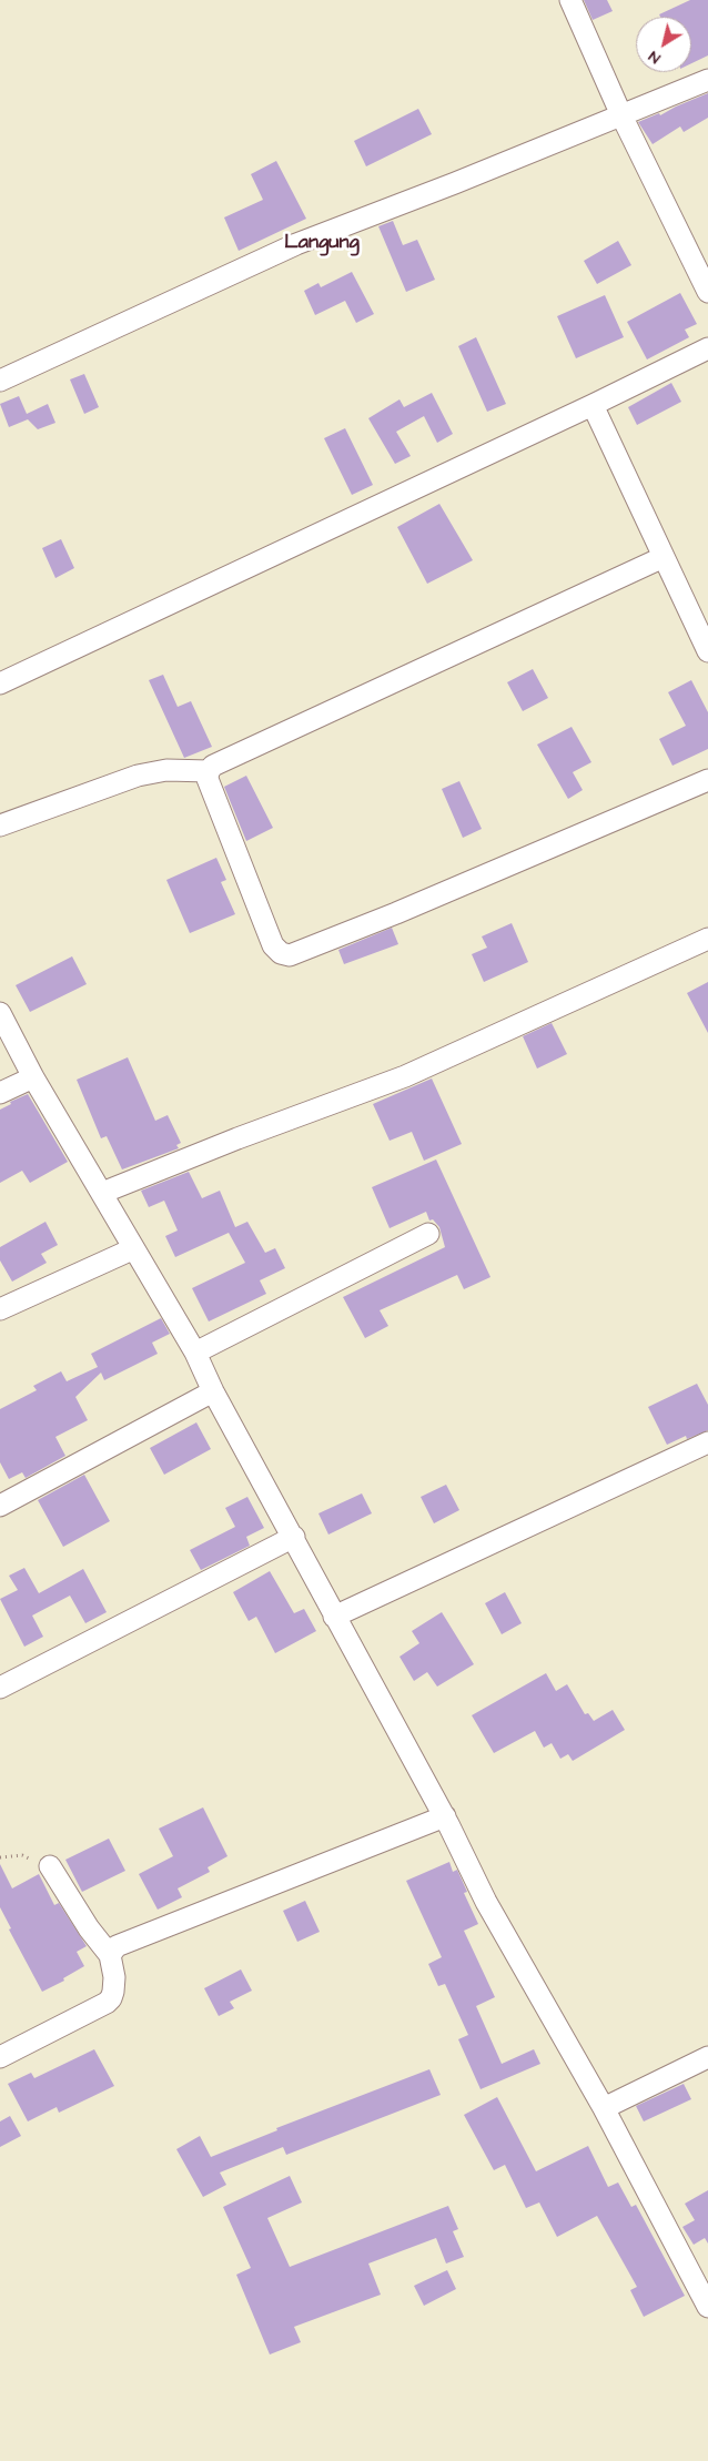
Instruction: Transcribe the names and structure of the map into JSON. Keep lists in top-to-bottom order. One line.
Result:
{"districts":["Langung"],"north":"bottom left"}
